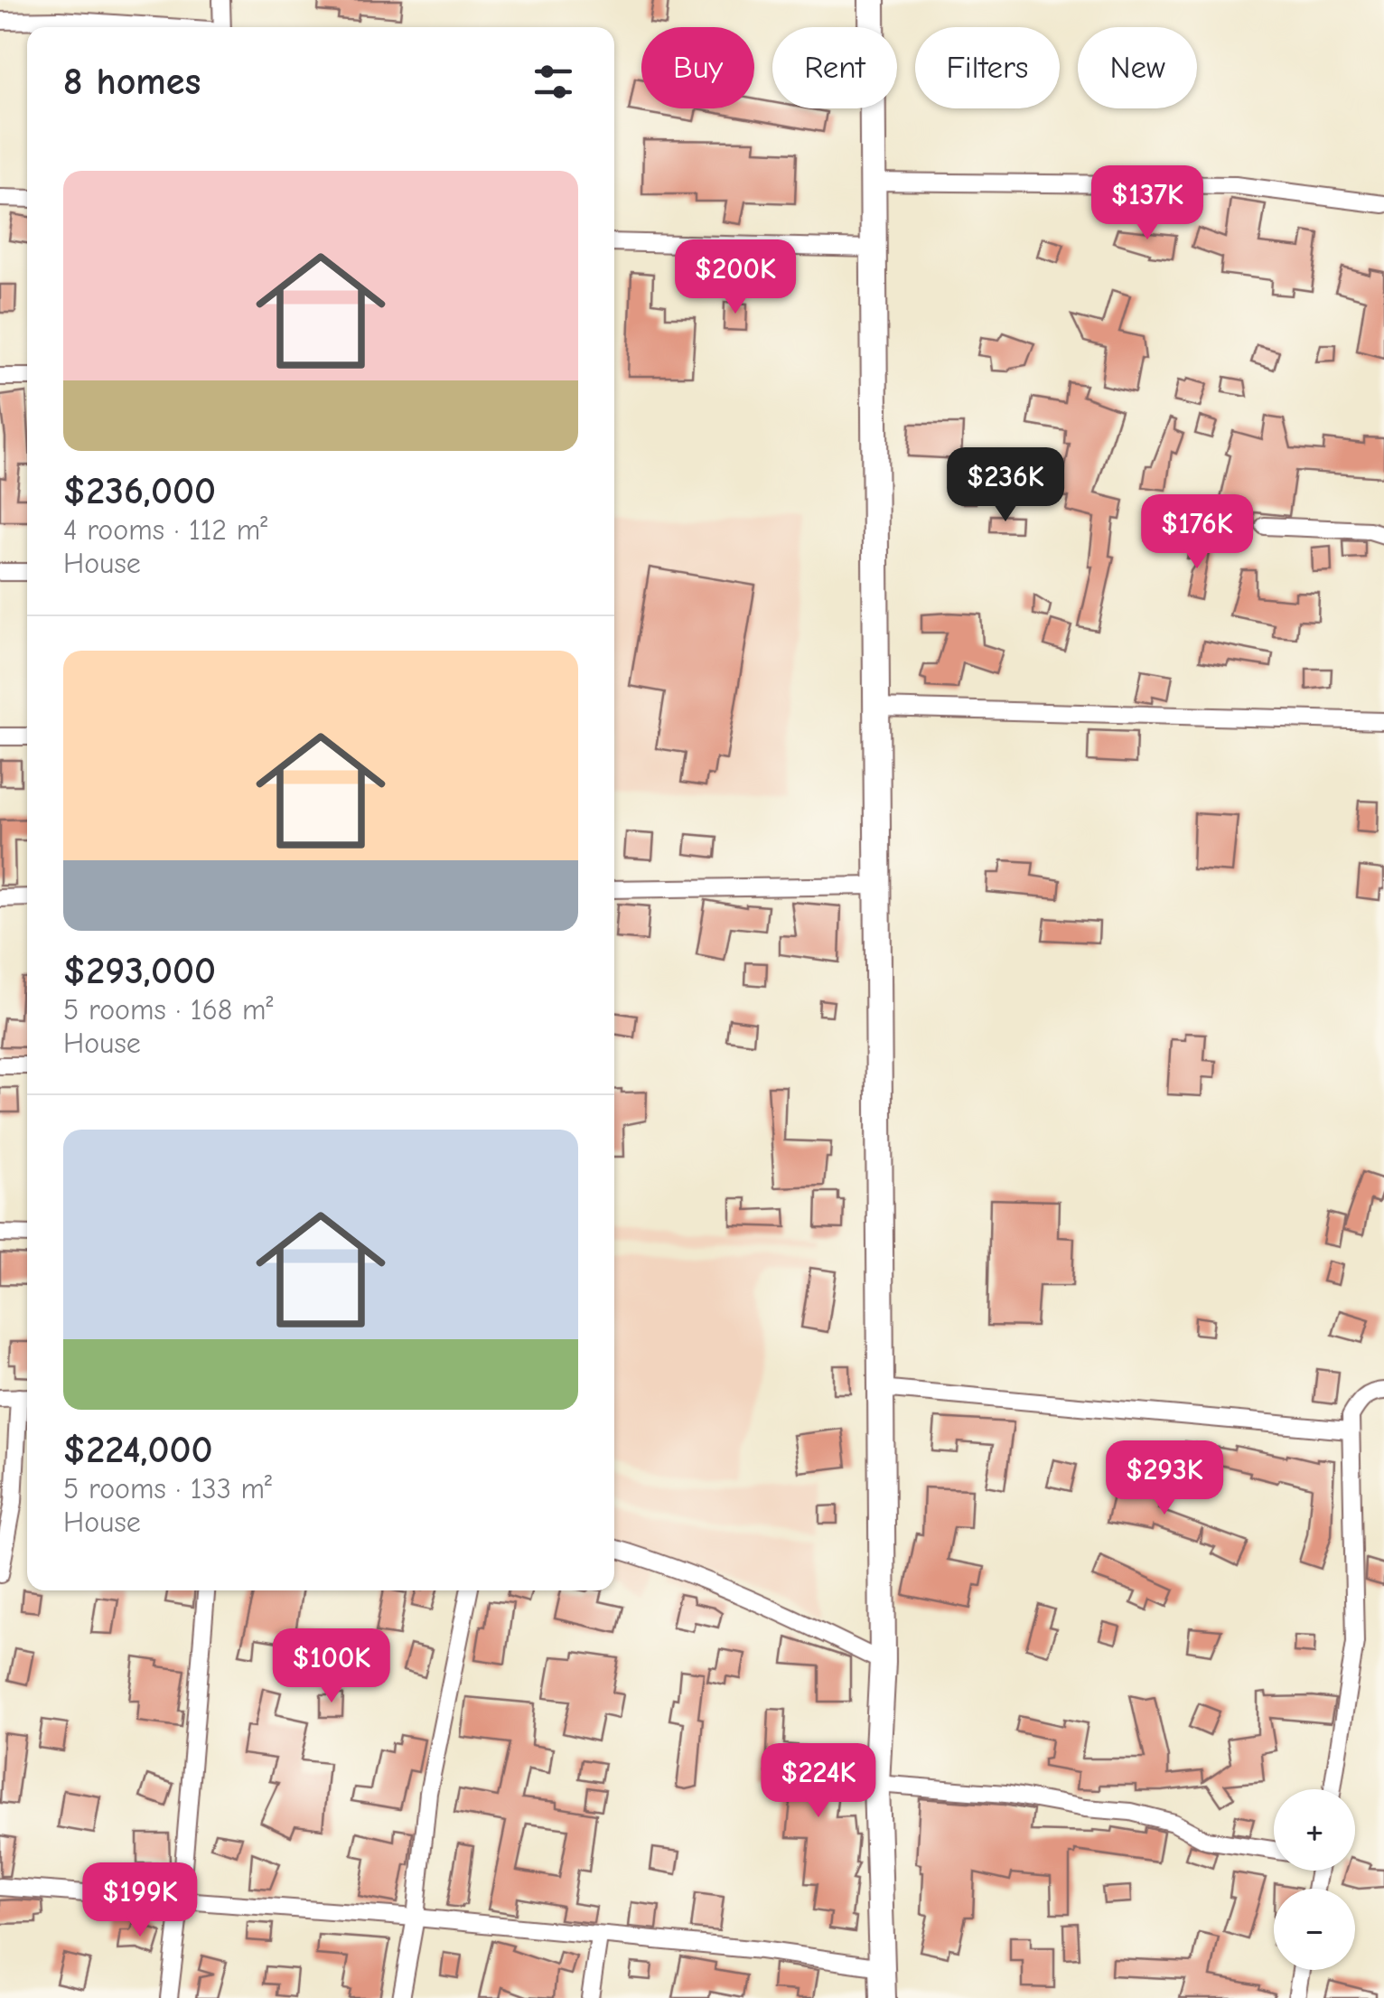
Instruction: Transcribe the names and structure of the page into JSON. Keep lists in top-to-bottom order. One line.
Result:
{"page":{"chip":["Buy","Rent","Filters","New"],"heading":"8 homes","list":[{"name":"$236,000","note":"4 rooms · 112 m² · House"},{"name":"$293,000","note":"5 rooms · 168 m² · House"},{"name":"$224,000","note":"5 rooms · 133 m² · House"}],"price":["$137K","$200K","$236K","$176K","$293K","$100K","$224K","$199K"],"map_buttons":["+","−"]}}
